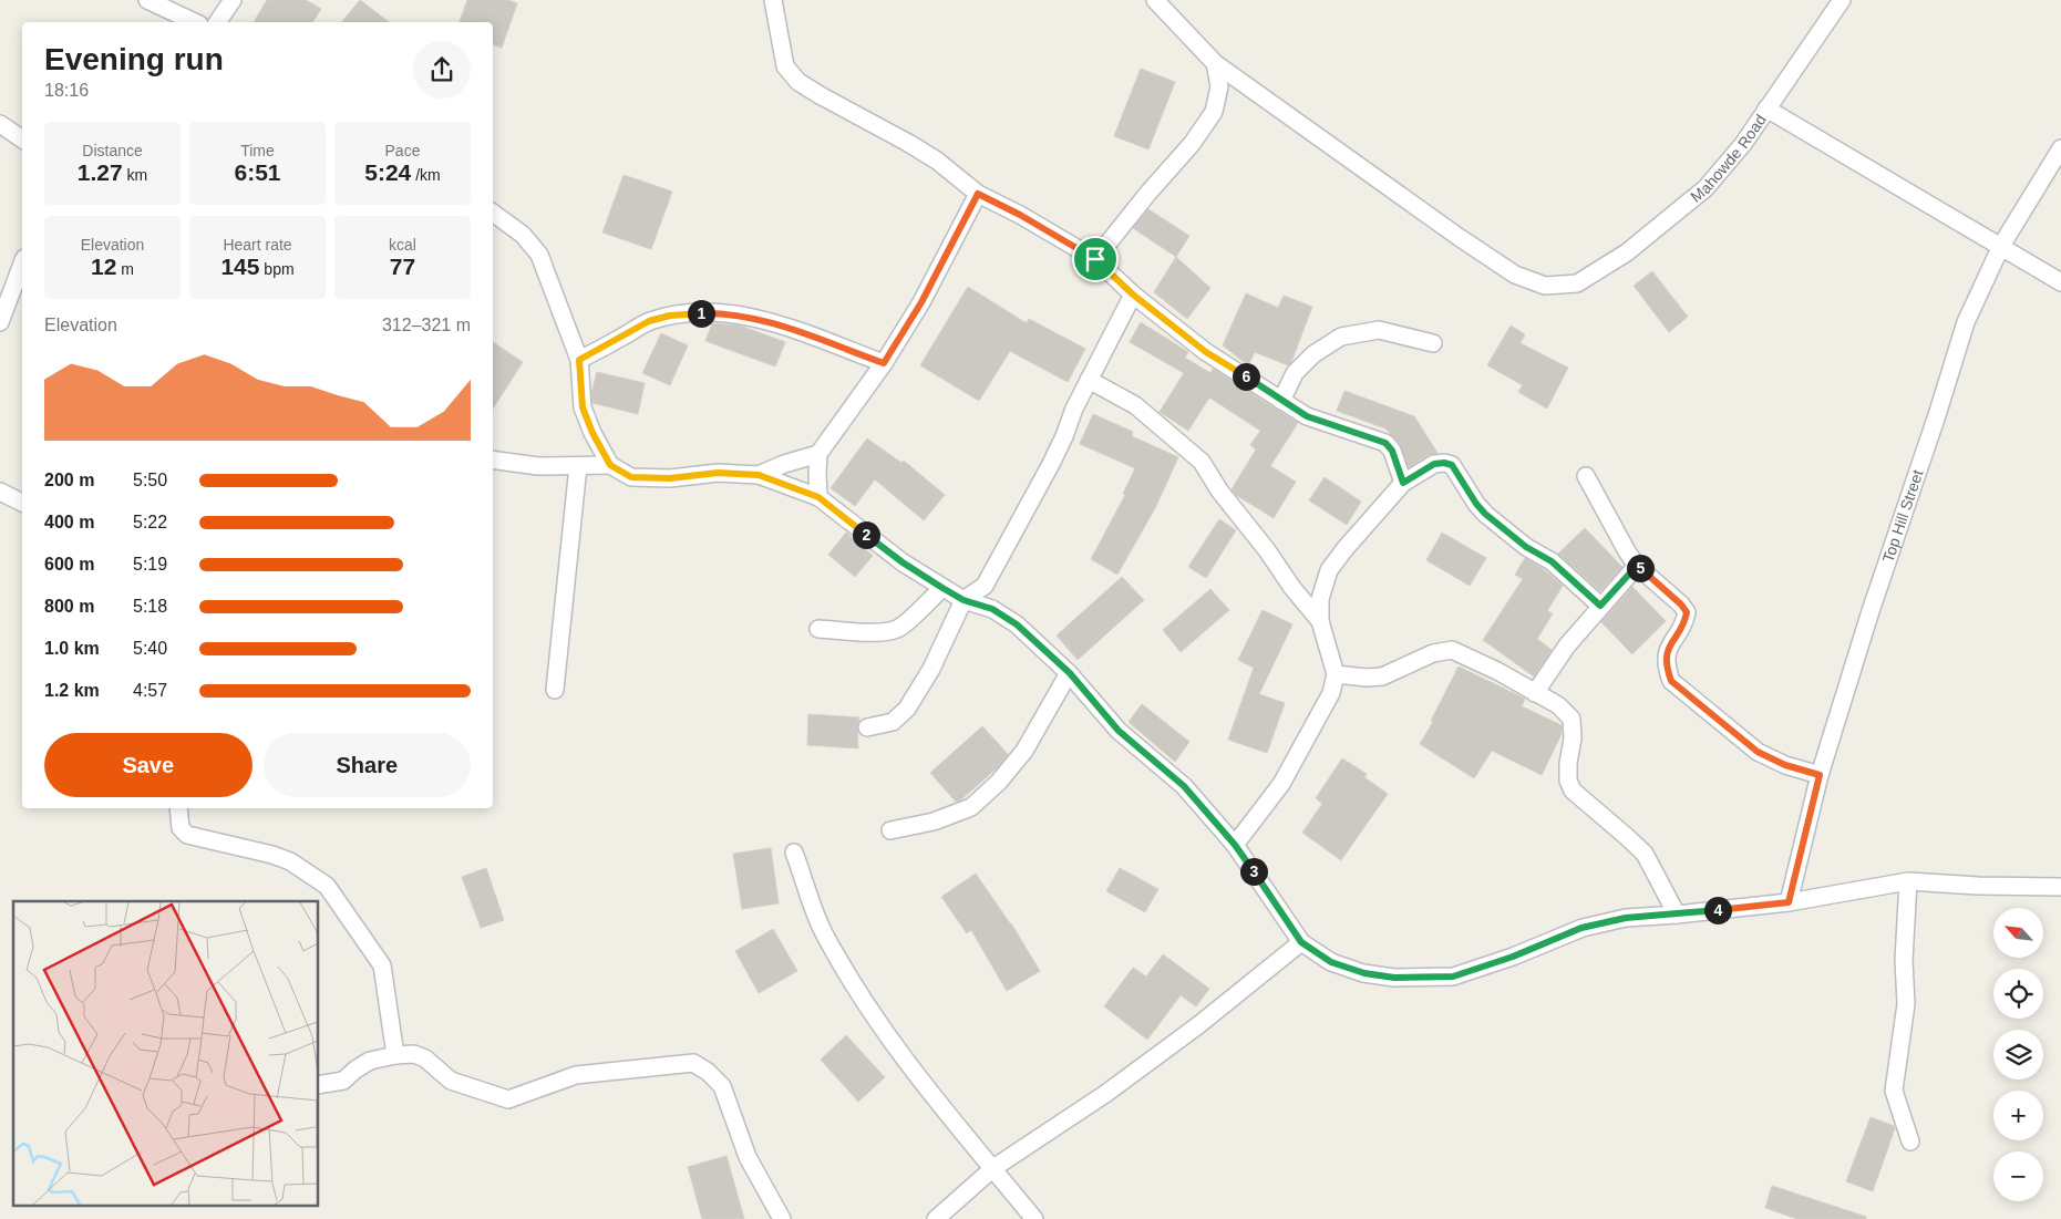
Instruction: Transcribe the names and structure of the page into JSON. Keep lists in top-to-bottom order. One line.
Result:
{"streets":{"street":["Mahowde Road","Top Hill Street"]},"north":"top left","page":{"heading":["Evening run","18:16"],"stats":[["Distance","1.27 km"],["Time","6:51"],["Pace","5:24 /km"],["Elevation","12 m"],["Heart rate","145 bpm"],["kcal","77"]],"pins":["1","6","2","5","3","4"],"chart":["Elevation","312–321 m"],"list":[{"name":"200 m","note":"5:50"},{"name":"400 m","note":"5:22"},{"name":"600 m","note":"5:19"},{"name":"800 m","note":"5:18"},{"name":"1.0 km","note":"5:40"},{"name":"1.2 km","note":"4:57"}],"buttons":["Save","Share"],"map_buttons":["+","−"]}}
